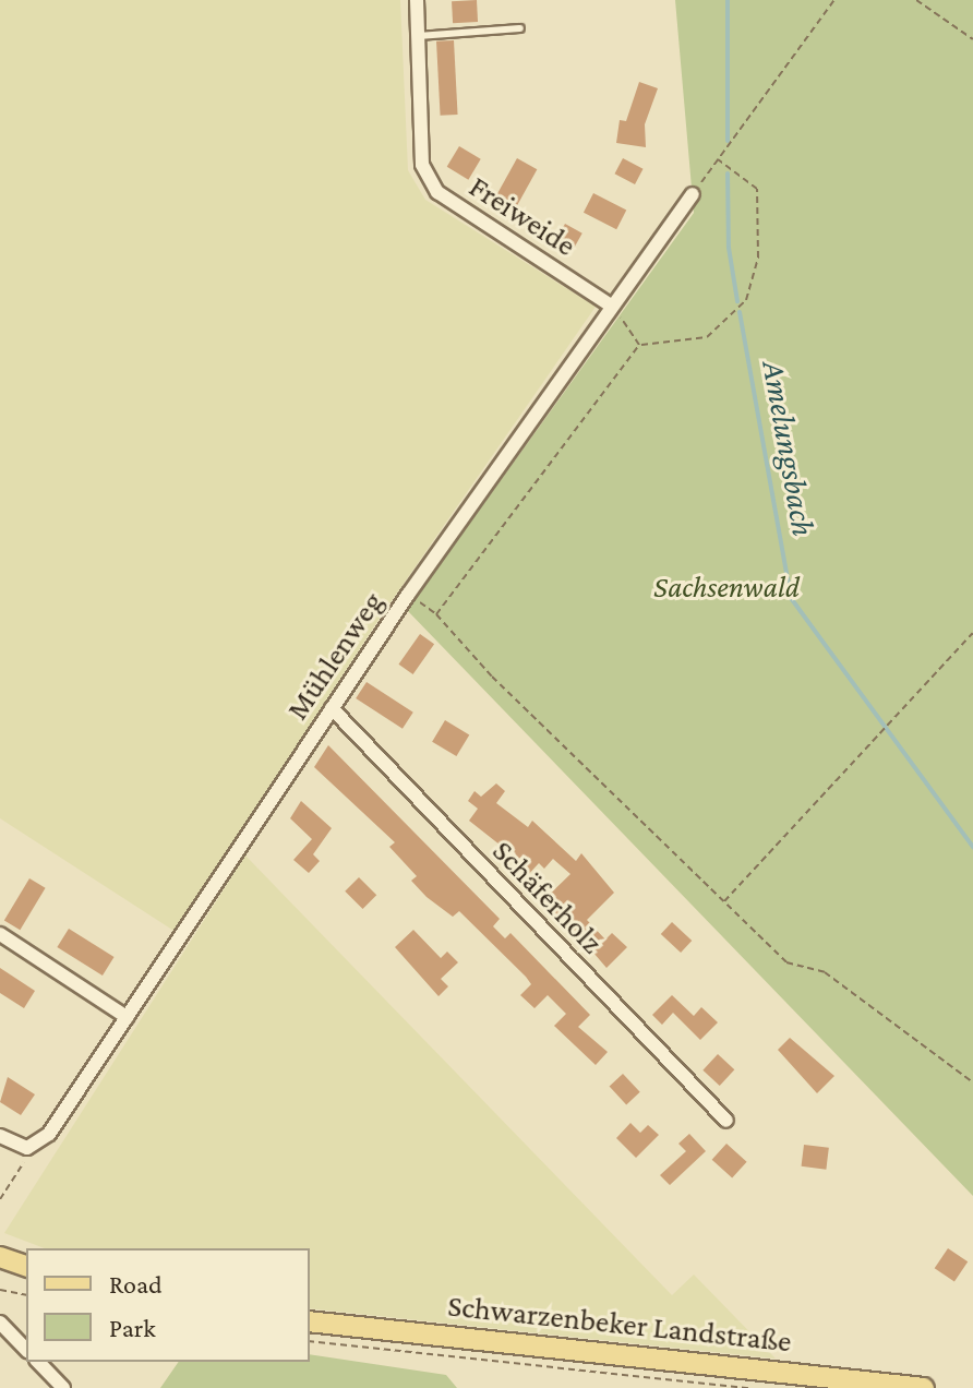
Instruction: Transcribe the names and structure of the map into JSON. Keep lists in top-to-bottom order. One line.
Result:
{"streets":{"main road":["Schwarzenbeker Landstraße"],"street":["Freiweide","Mühlenweg","Schäferholz"]},"crossings":[["Freiweide","Mühlenweg"],["Mühlenweg","Schäferholz"]],"water":["Amelungsbach"],"parks":["Sachsenwald"],"legend":["Road","Park"]}
